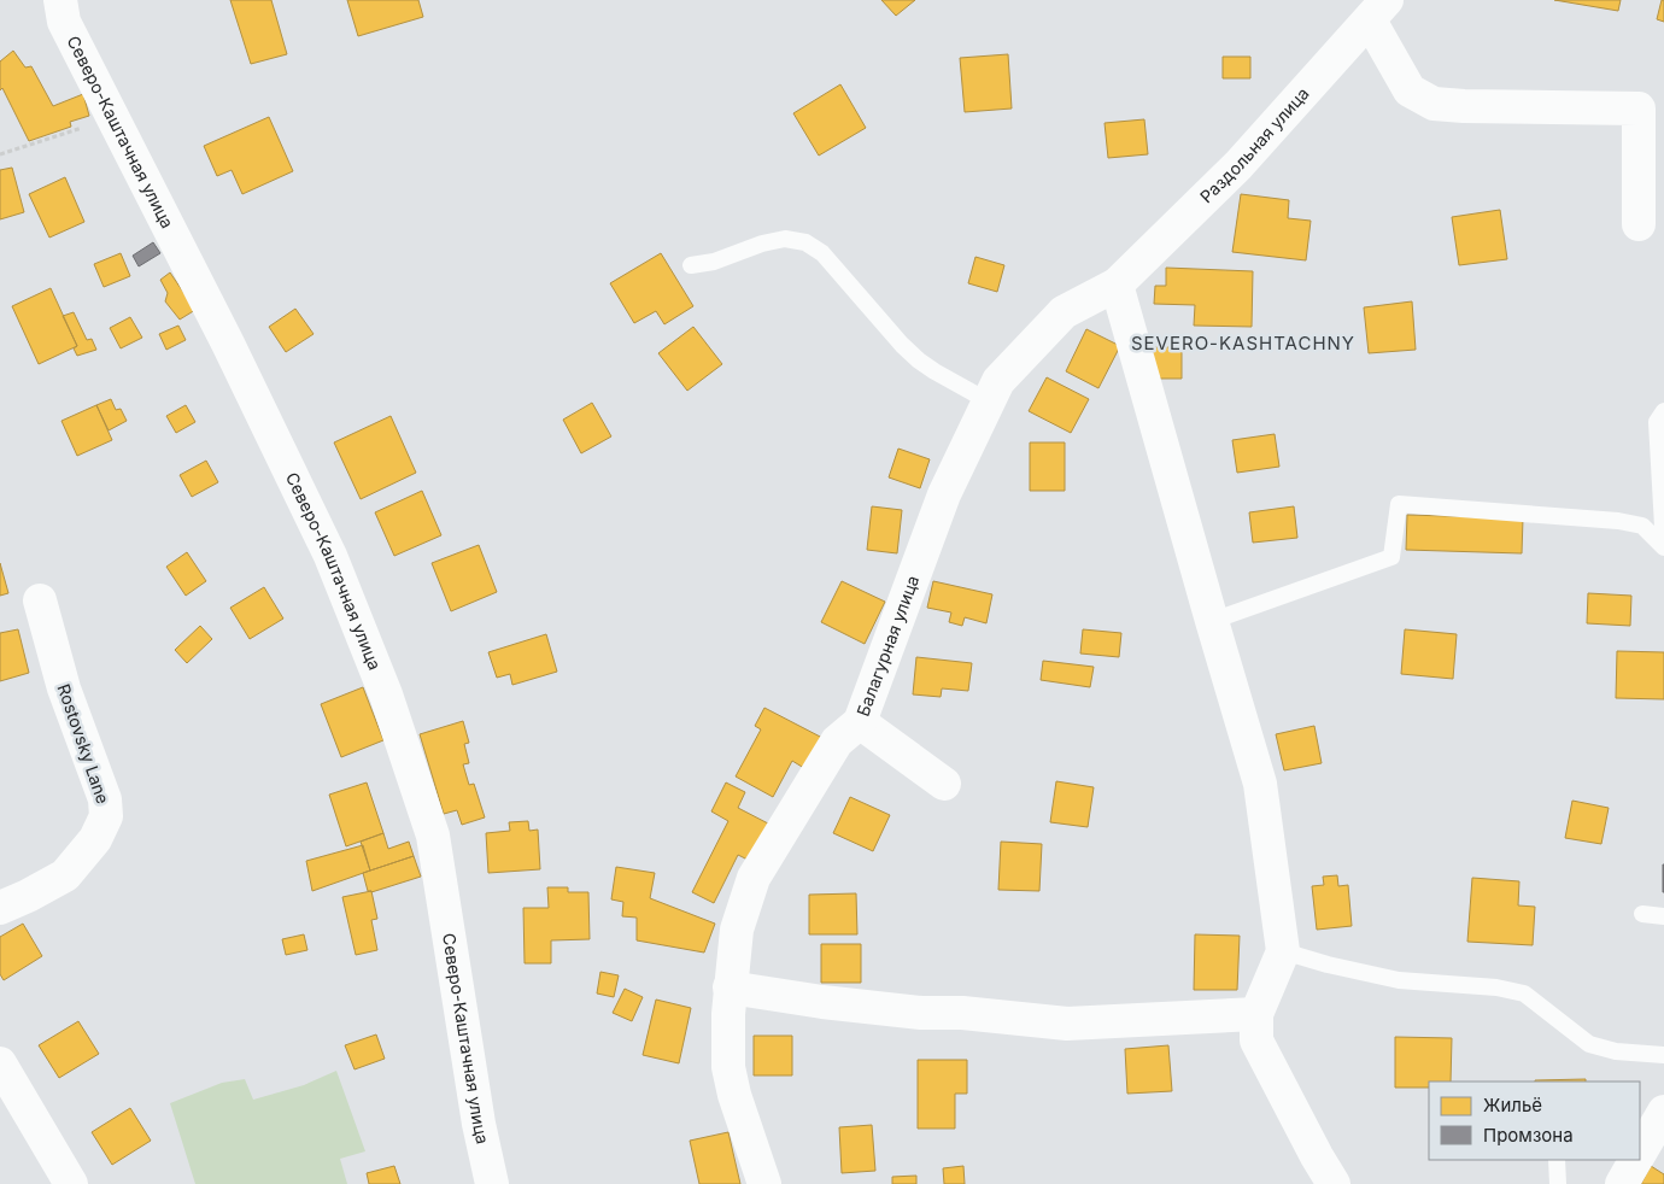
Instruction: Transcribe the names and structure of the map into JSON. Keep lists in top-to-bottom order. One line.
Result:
{"streets":{"street":["Северо-Каштачная улица","Раздольная улица","Балагурная улица","Rostovsky Lane"]},"crossings":[["Раздольная улица","Балагурная улица"]],"districts":["SEVERO-KASHTACHNY"],"legend":["Жильё","Промзона"]}
